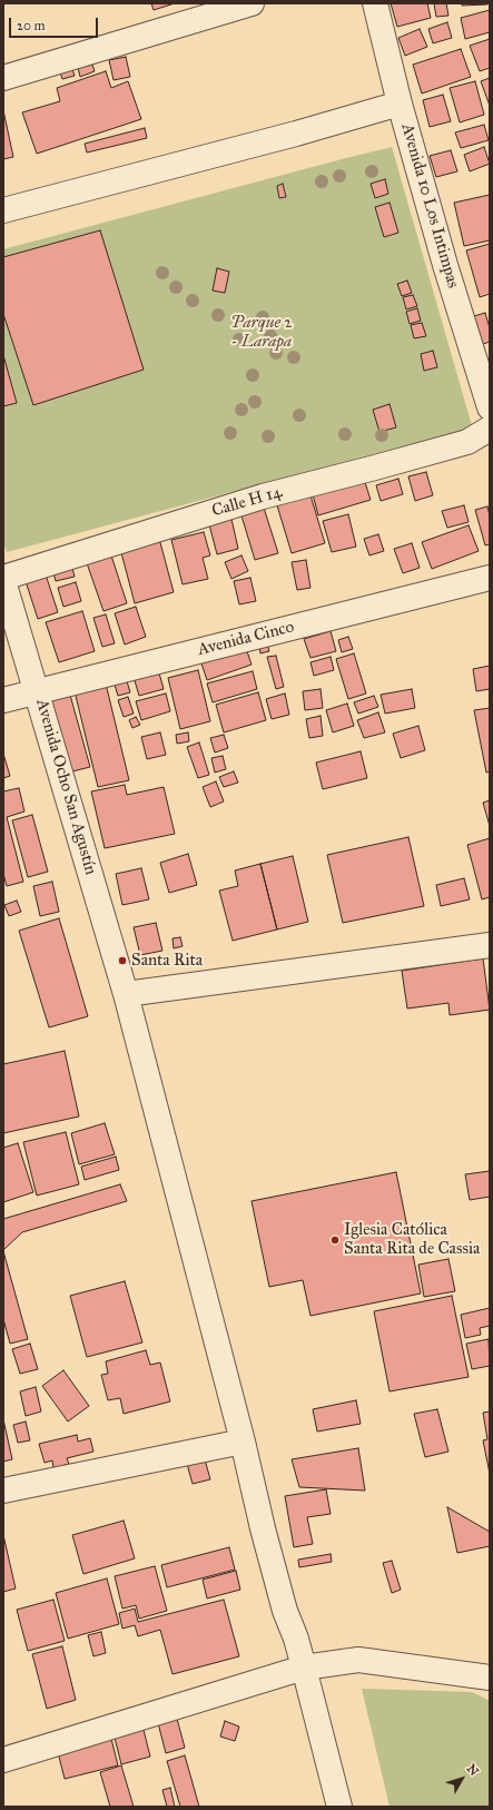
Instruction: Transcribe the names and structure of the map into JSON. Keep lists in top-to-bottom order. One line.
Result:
{"streets":{"street":["Avenida 10 Los Intimpas","Calle H 14","Avenida Cinco","Avenida Ocho San Agustín"]},"crossings":[["Calle H 14","Avenida Ocho San Agustín"],["Avenida Cinco","Avenida Ocho San Agustín"]],"parks":["Parque 2 - Larapa"],"places":["Santa Rita","Iglesia Católica Santa Rita de Cassia"],"scale_bar":"20 m","north":"top right"}
